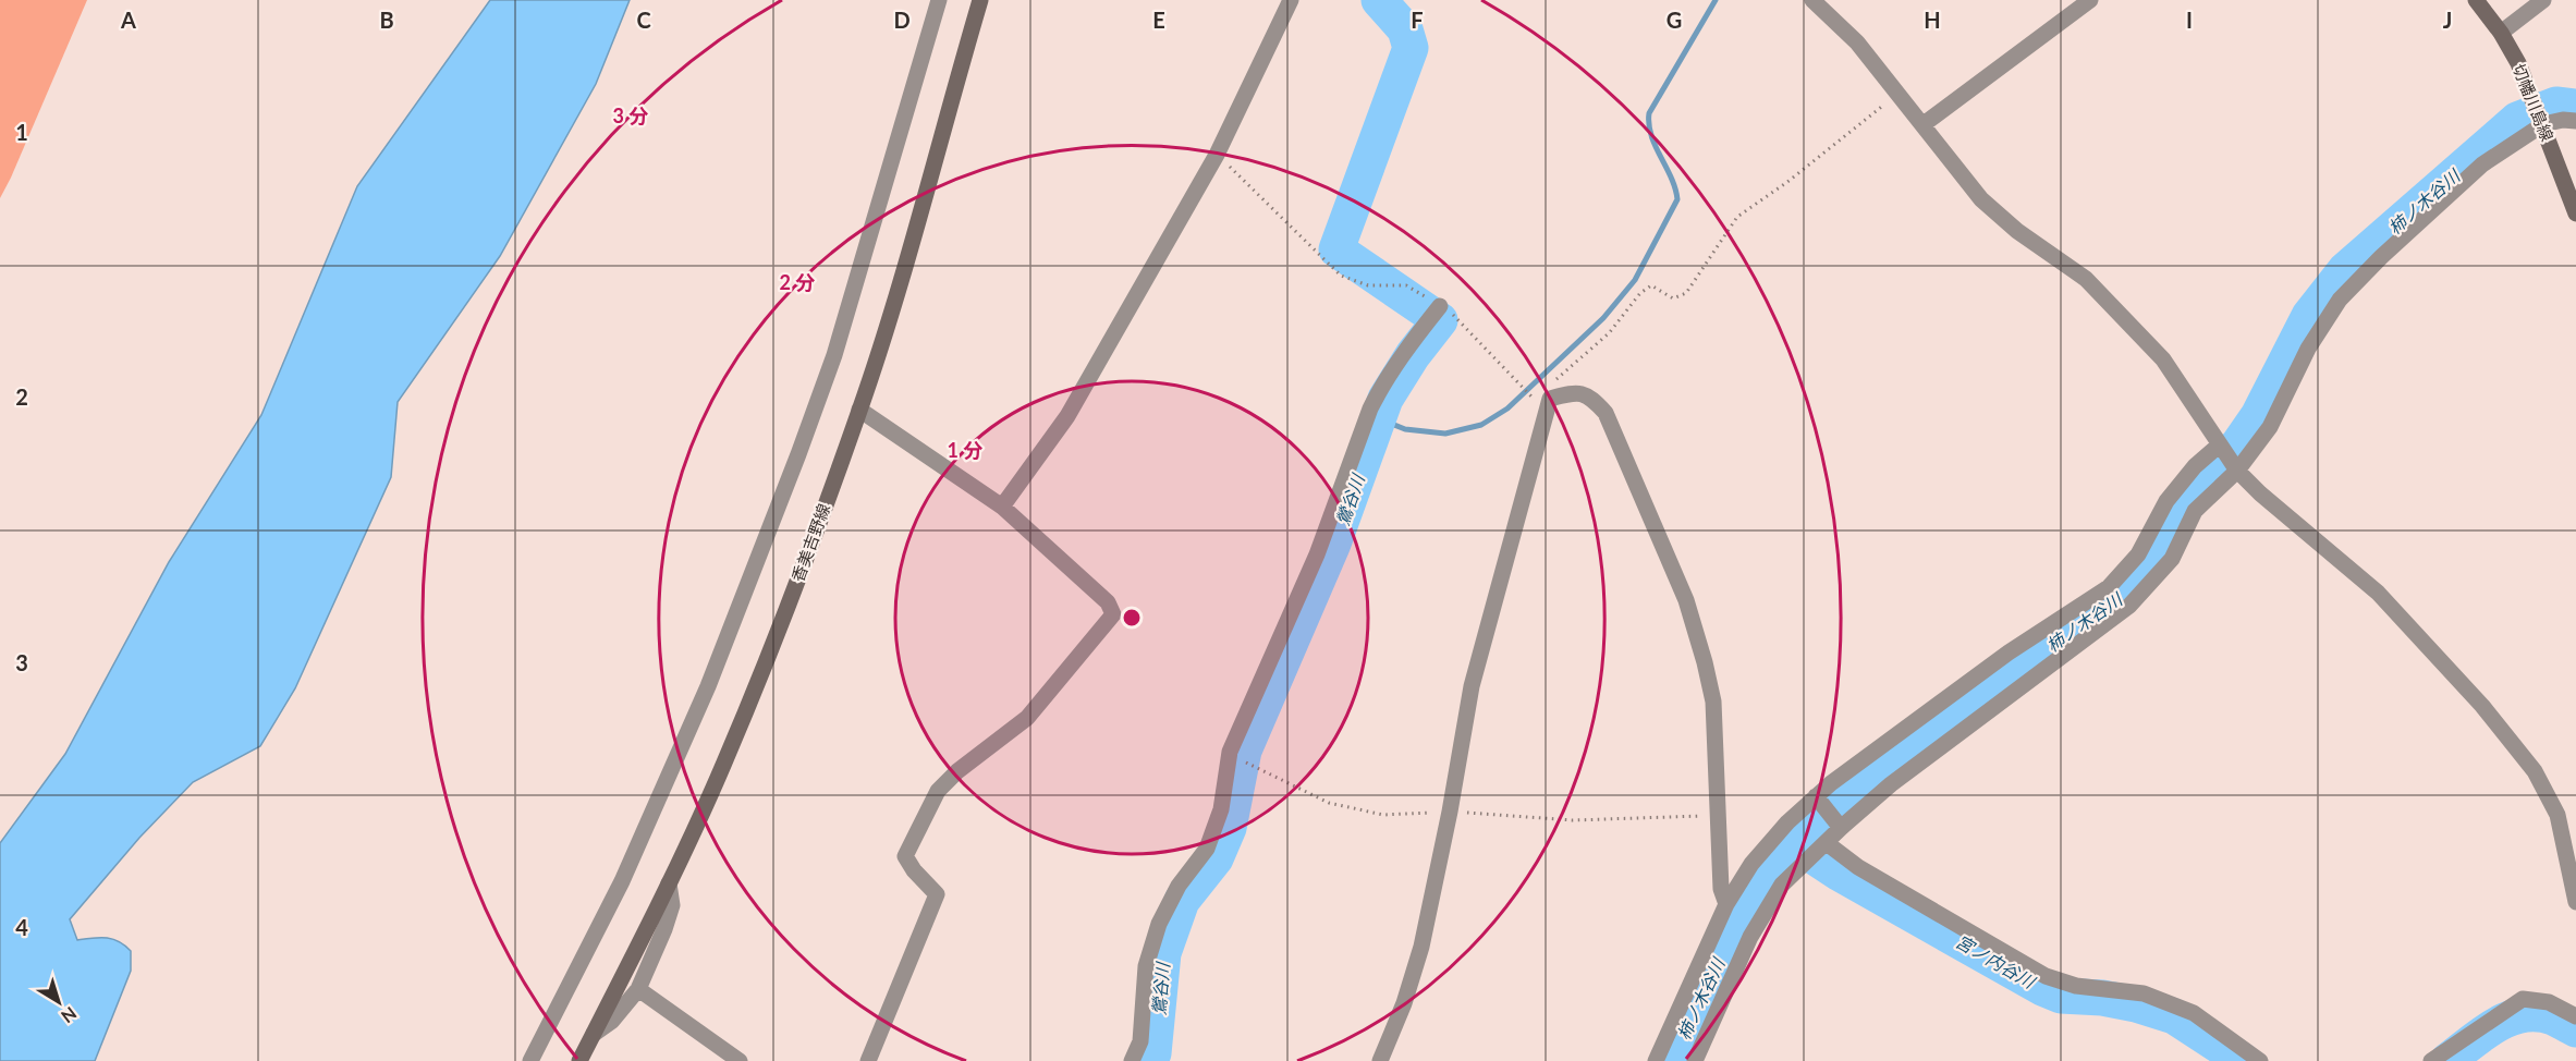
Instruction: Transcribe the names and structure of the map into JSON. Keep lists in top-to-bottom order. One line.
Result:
{"streets":{"main road":["切幡川島線","香美吉野線"]},"water":["柿ノ木谷川","鶯谷川","宮ノ内谷川"],"north":"bottom right","grid":{"columns":["A","B","C","D","E","F","G","H","I","J"],"rows":["1","2","3","4"]},"rings":["3 分","2 分","1 分"]}
